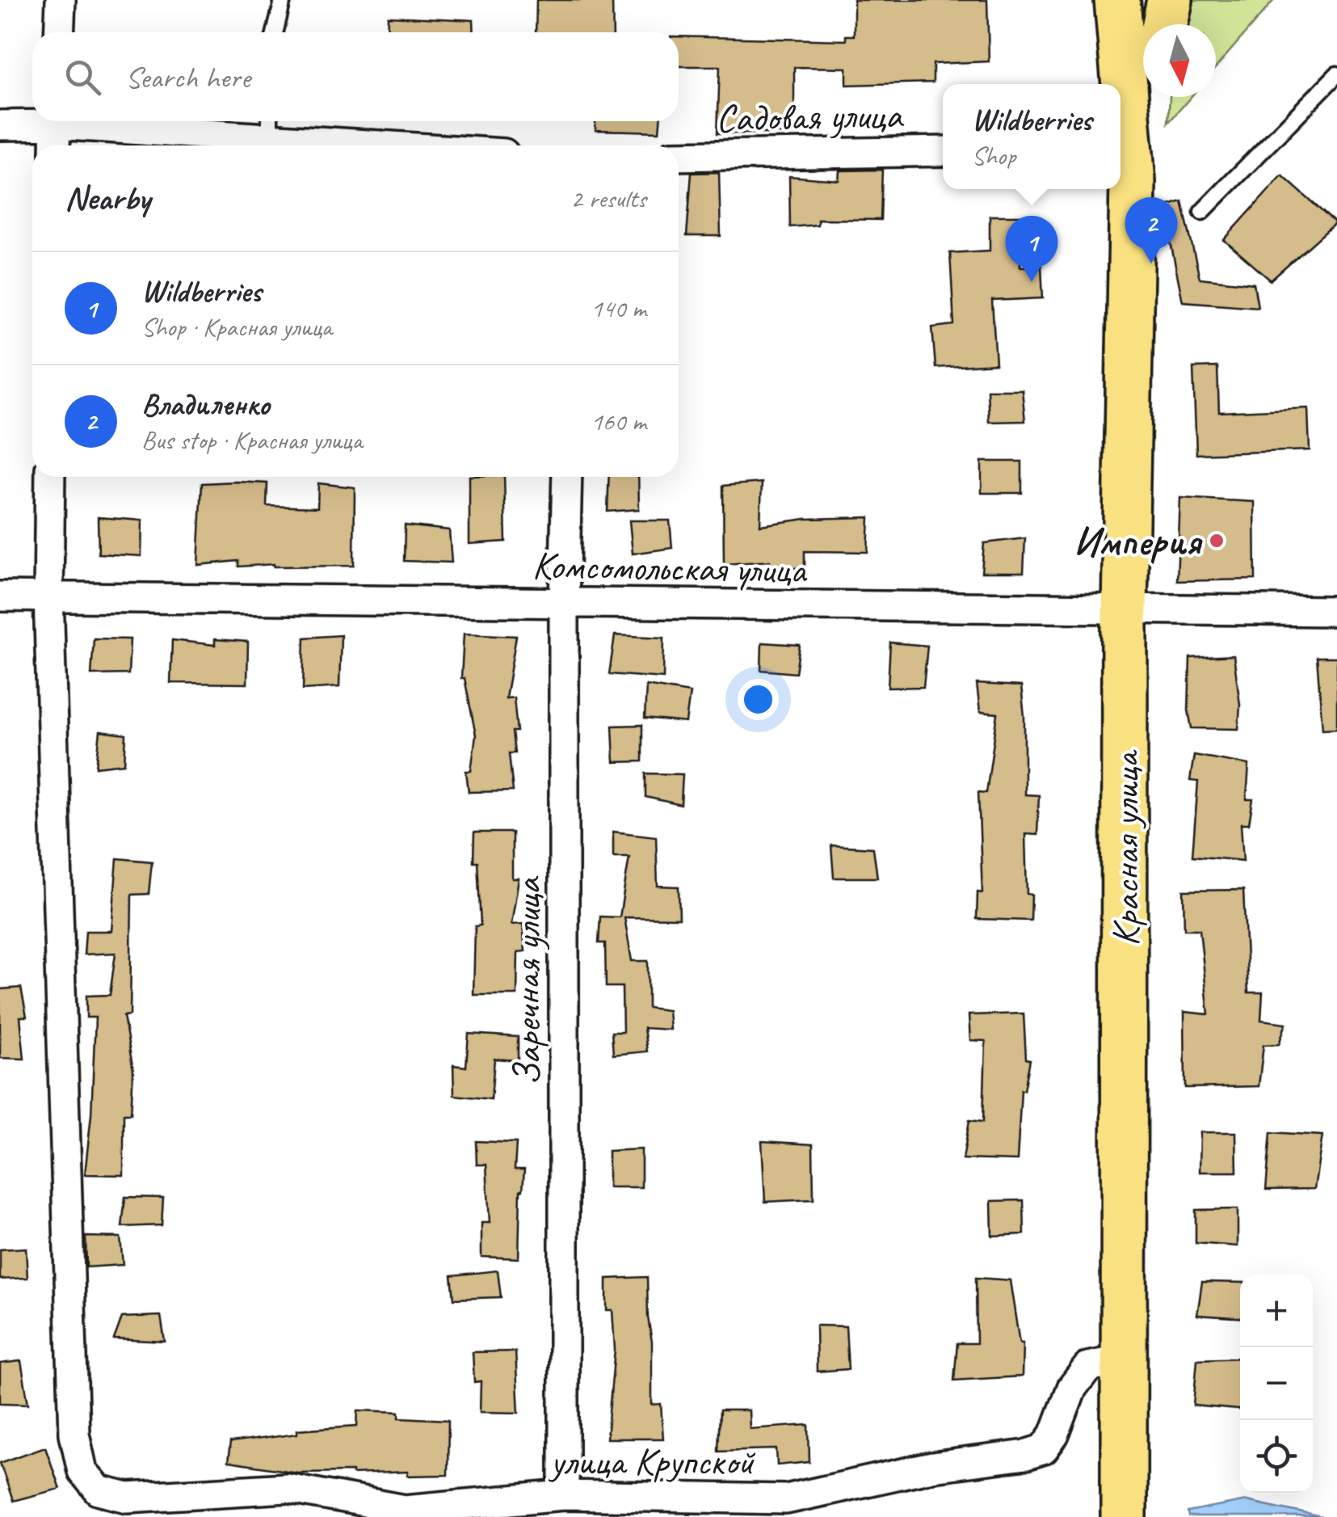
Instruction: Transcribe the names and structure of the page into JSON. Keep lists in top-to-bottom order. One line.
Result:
{"streets":{"main road":["Красная улица"],"street":["Садовая улица","Комсомольская улица","Заречная улица","улица Крупской"]},"crossings":[["Комсомольская улица","Красная улица"],["Комсомольская улица","Заречная улица"],["Комсомольская улица","улица Крупской"],["Красная улица","улица Крупской"],["Заречная улица","улица Крупской"]],"places":["Империя"],"north":"bottom","page":{"search":"Search here","popup":["Wildberries","Shop"],"heading":["Nearby","2 results"],"pins":["2","1"],"list":[{"mark":"1","name":"Wildberries","note":"Shop · Красная улица","value":"140 m"},{"mark":"2","name":"Владиленко","note":"Bus stop · Красная улица","value":"160 m"}],"map_buttons":["+","−"]}}
